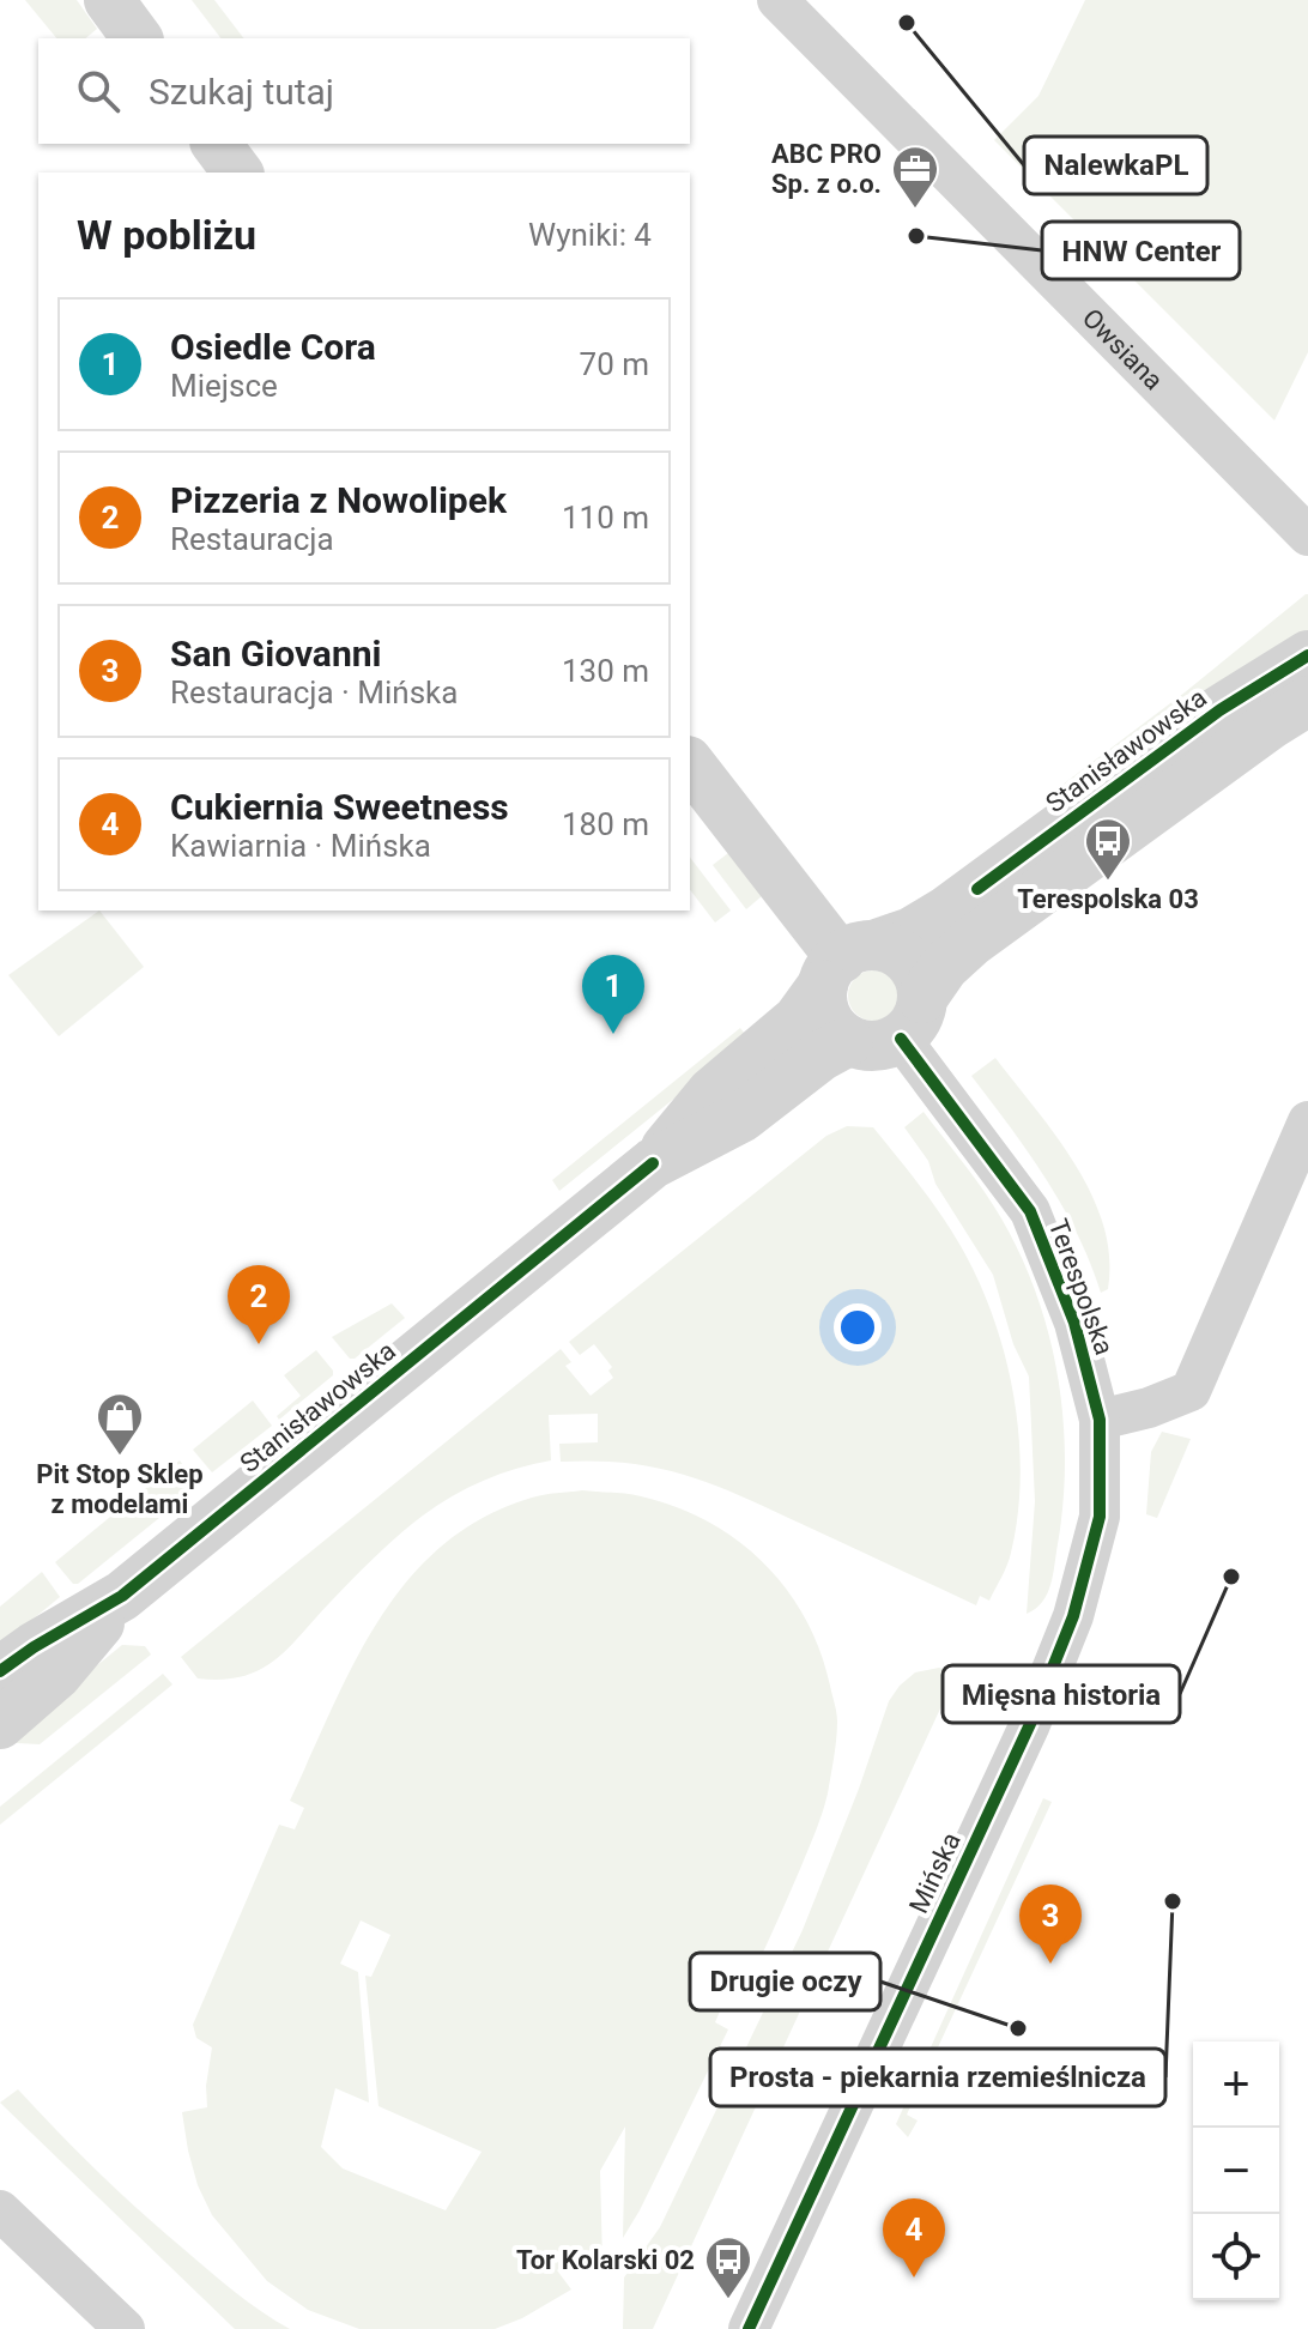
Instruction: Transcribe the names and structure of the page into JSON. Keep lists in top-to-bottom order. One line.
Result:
{"streets":{"street":["Owsiana","Stanisławowska","Terespolska","Mińska"]},"crossings":[["Stanisławowska","Terespolska"],["Terespolska","Mińska"]],"places":{"other":["NalewkaPL","HNW Center","Mięsna historia","Prosta - piekarnia rzemieślnicza","Drugie oczy"],"office":["ABC PRO Sp. z o.o."],"bus stop":["Terespolska 03","Tor Kolarski 02"],"shop":["Pit Stop Sklep z modelami"]},"page":{"search":"Szukaj tutaj","heading":["W pobliżu","Wyniki: 4"],"list":[{"mark":"1","name":"Osiedle Cora","note":"Miejsce","value":"70 m"},{"mark":"2","name":"Pizzeria z Nowolipek","note":"Restauracja","value":"110 m"},{"mark":"3","name":"San Giovanni","note":"Restauracja · Mińska","value":"130 m"},{"mark":"4","name":"Cukiernia Sweetness","note":"Kawiarnia · Mińska","value":"180 m"}],"pins":["1","2","3","4"],"map_buttons":["+","−"]}}
